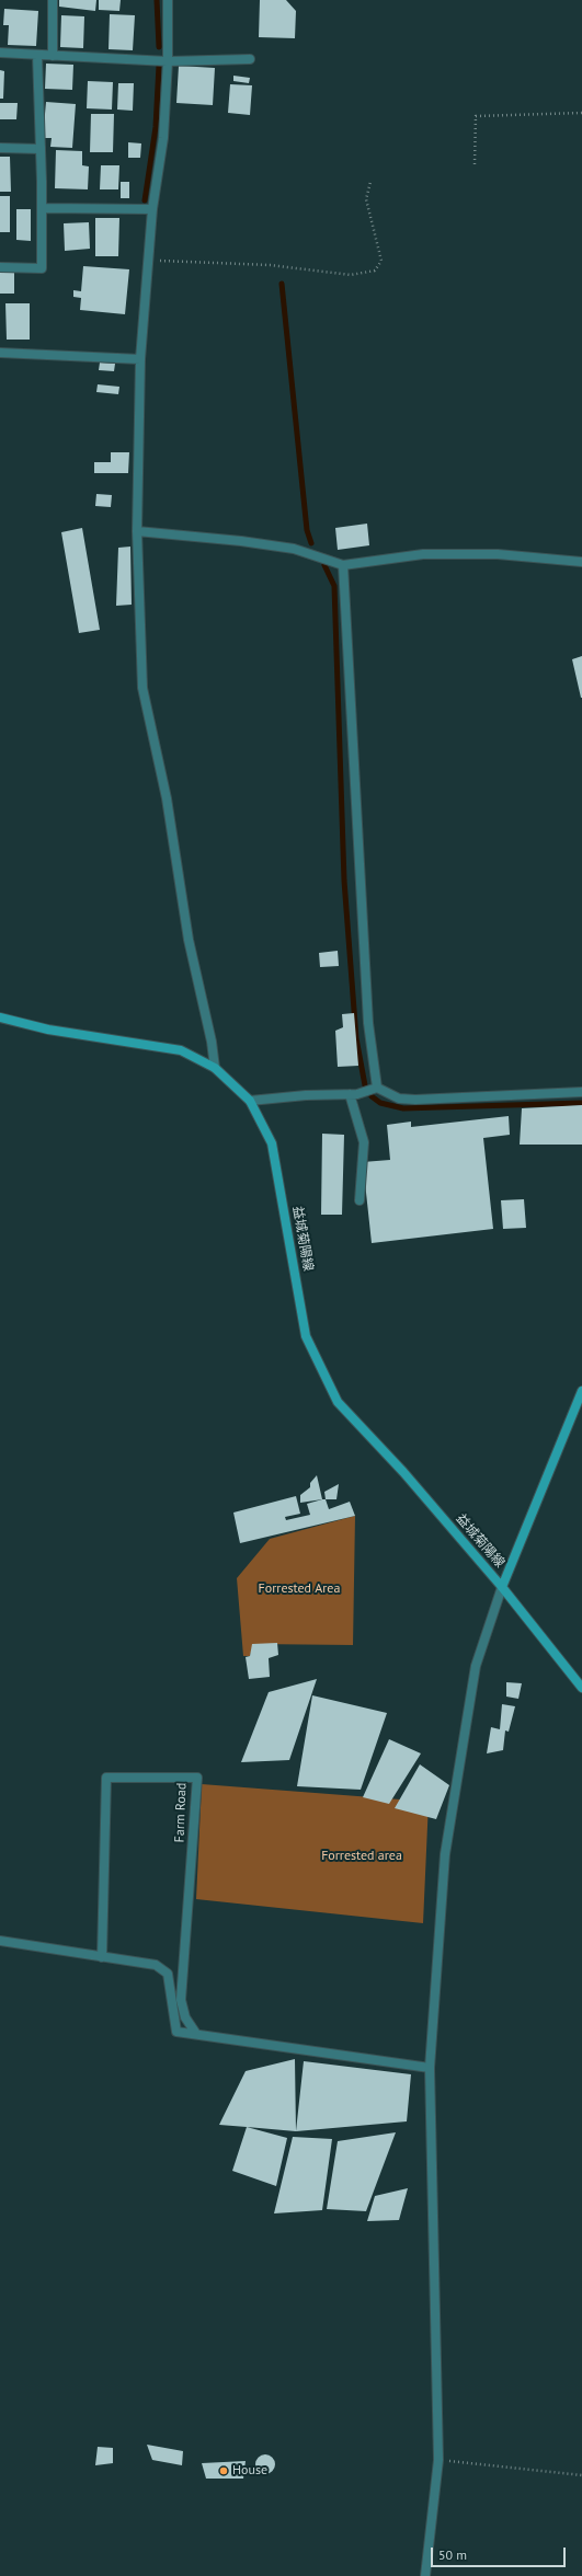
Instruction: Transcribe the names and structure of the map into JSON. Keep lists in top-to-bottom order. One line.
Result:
{"streets":{"main road":["益城菊陽線"],"street":["Farm Road"]},"parks":["Forrested Area","Forrested area"],"places":["House"],"scale_bar":"50 m"}
